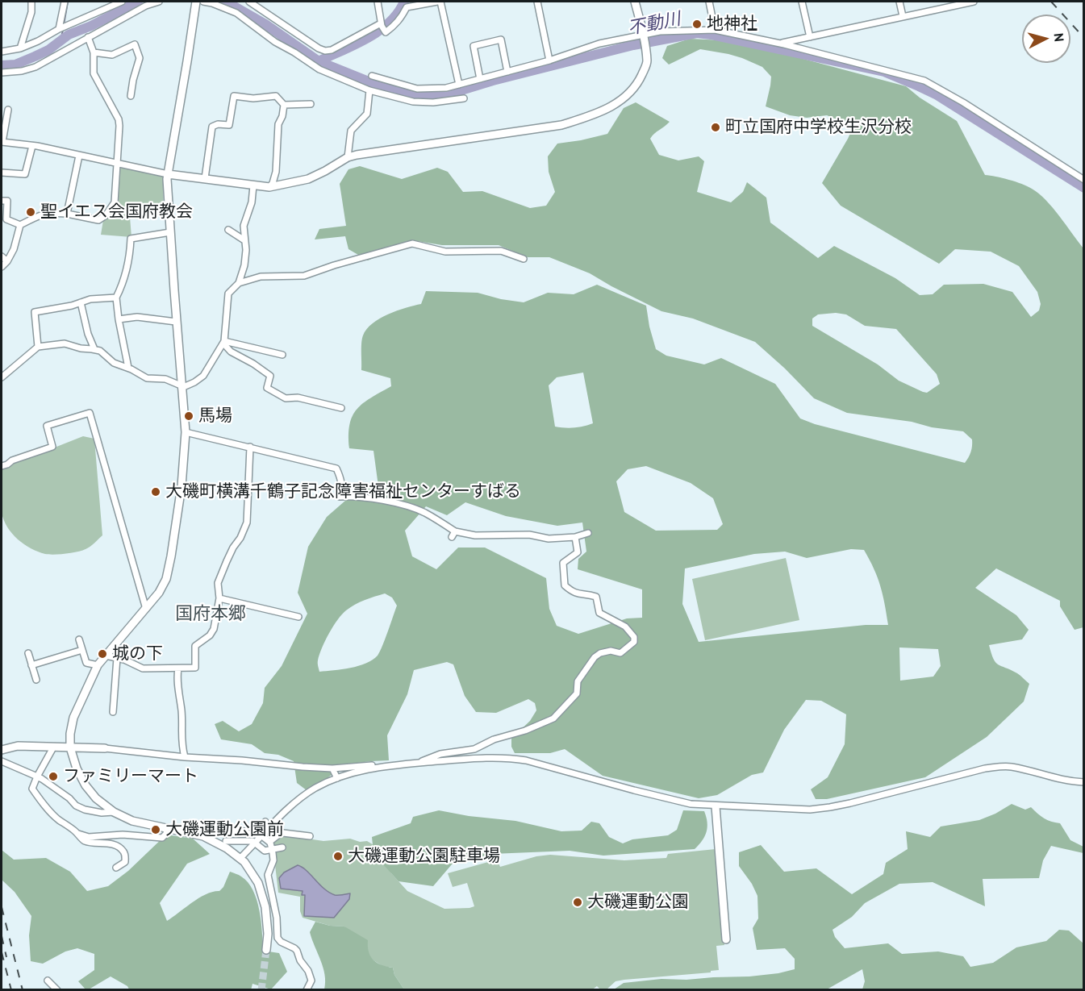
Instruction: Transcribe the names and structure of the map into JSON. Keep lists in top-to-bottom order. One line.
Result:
{"districts":["国府本郷"],"water":["不動川"],"places":["地神社","町立国府中学校生沢分校","聖イエス会国府教会","馬場","大磯町横溝千鶴子記念障害福祉センターすばる","城の下","ファミリーマート","大磯運動公園前","大磯運動公園駐車場","大磯運動公園"],"north":"right"}
